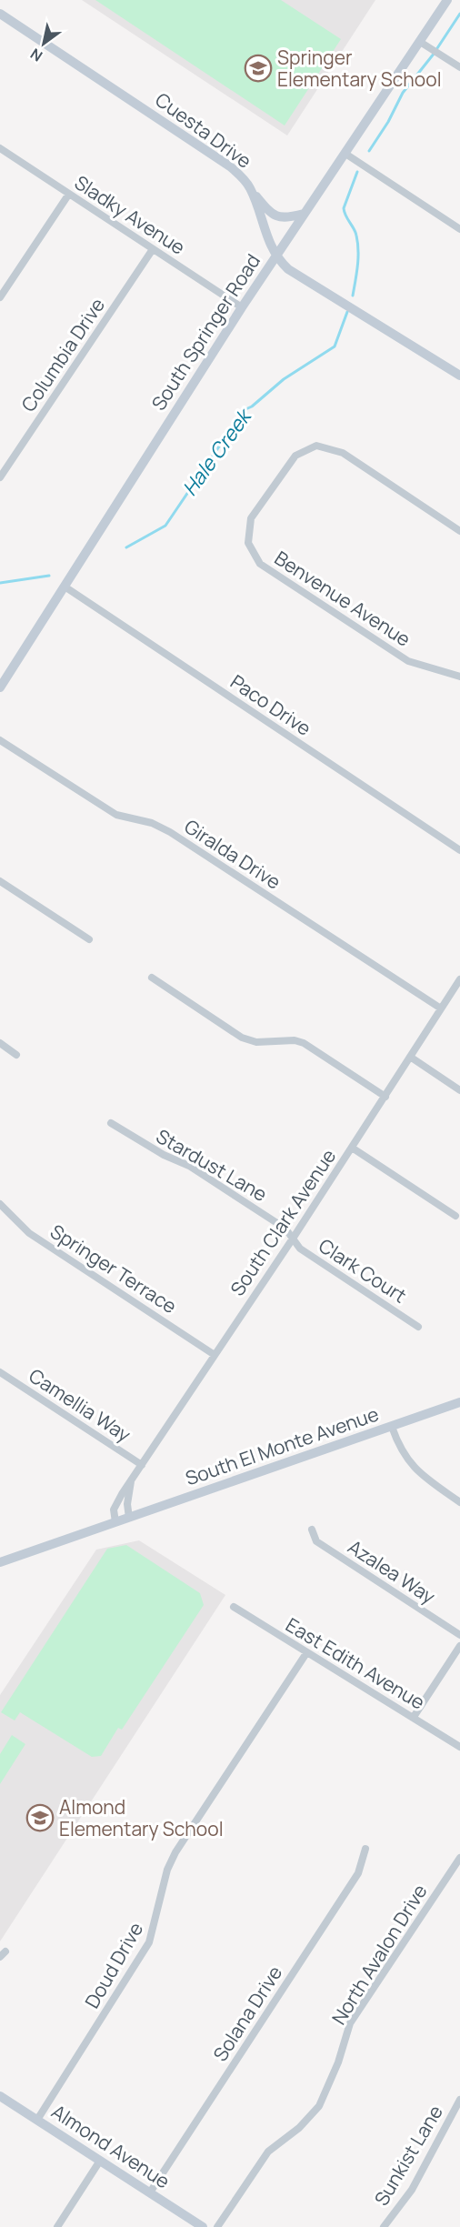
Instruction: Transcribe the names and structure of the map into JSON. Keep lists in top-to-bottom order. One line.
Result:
{"streets":{"street":["Cuesta Drive","Sladky Avenue","South Springer Road","Columbia Drive","Benvenue Avenue","Paco Drive","Giralda Drive","Stardust Lane","South Clark Avenue","Springer Terrace","Clark Court","Camellia Way","South El Monte Avenue","Azalea Way","East Edith Avenue","North Avalon Drive","Doud Drive","Solana Drive","Almond Avenue","Sunkist Lane"]},"crossings":[["Cuesta Drive","South Springer Road"],["Sladky Avenue","South Springer Road"],["Sladky Avenue","Columbia Drive"],["South Springer Road","Paco Drive"],["Giralda Drive","South Clark Avenue"],["Stardust Lane","South Clark Avenue"],["Stardust Lane","Clark Court"],["South Clark Avenue","Springer Terrace"],["South Clark Avenue","Clark Court"],["South Clark Avenue","Camellia Way"],["South Clark Avenue","South El Monte Avenue"],["East Edith Avenue","Doud Drive"],["Doud Drive","Almond Avenue"],["Solana Drive","Almond Avenue"]],"water":["Hale Creek"],"places":{"school or university":["Springer Elementary School","Almond Elementary School"]},"north":"bottom left"}
